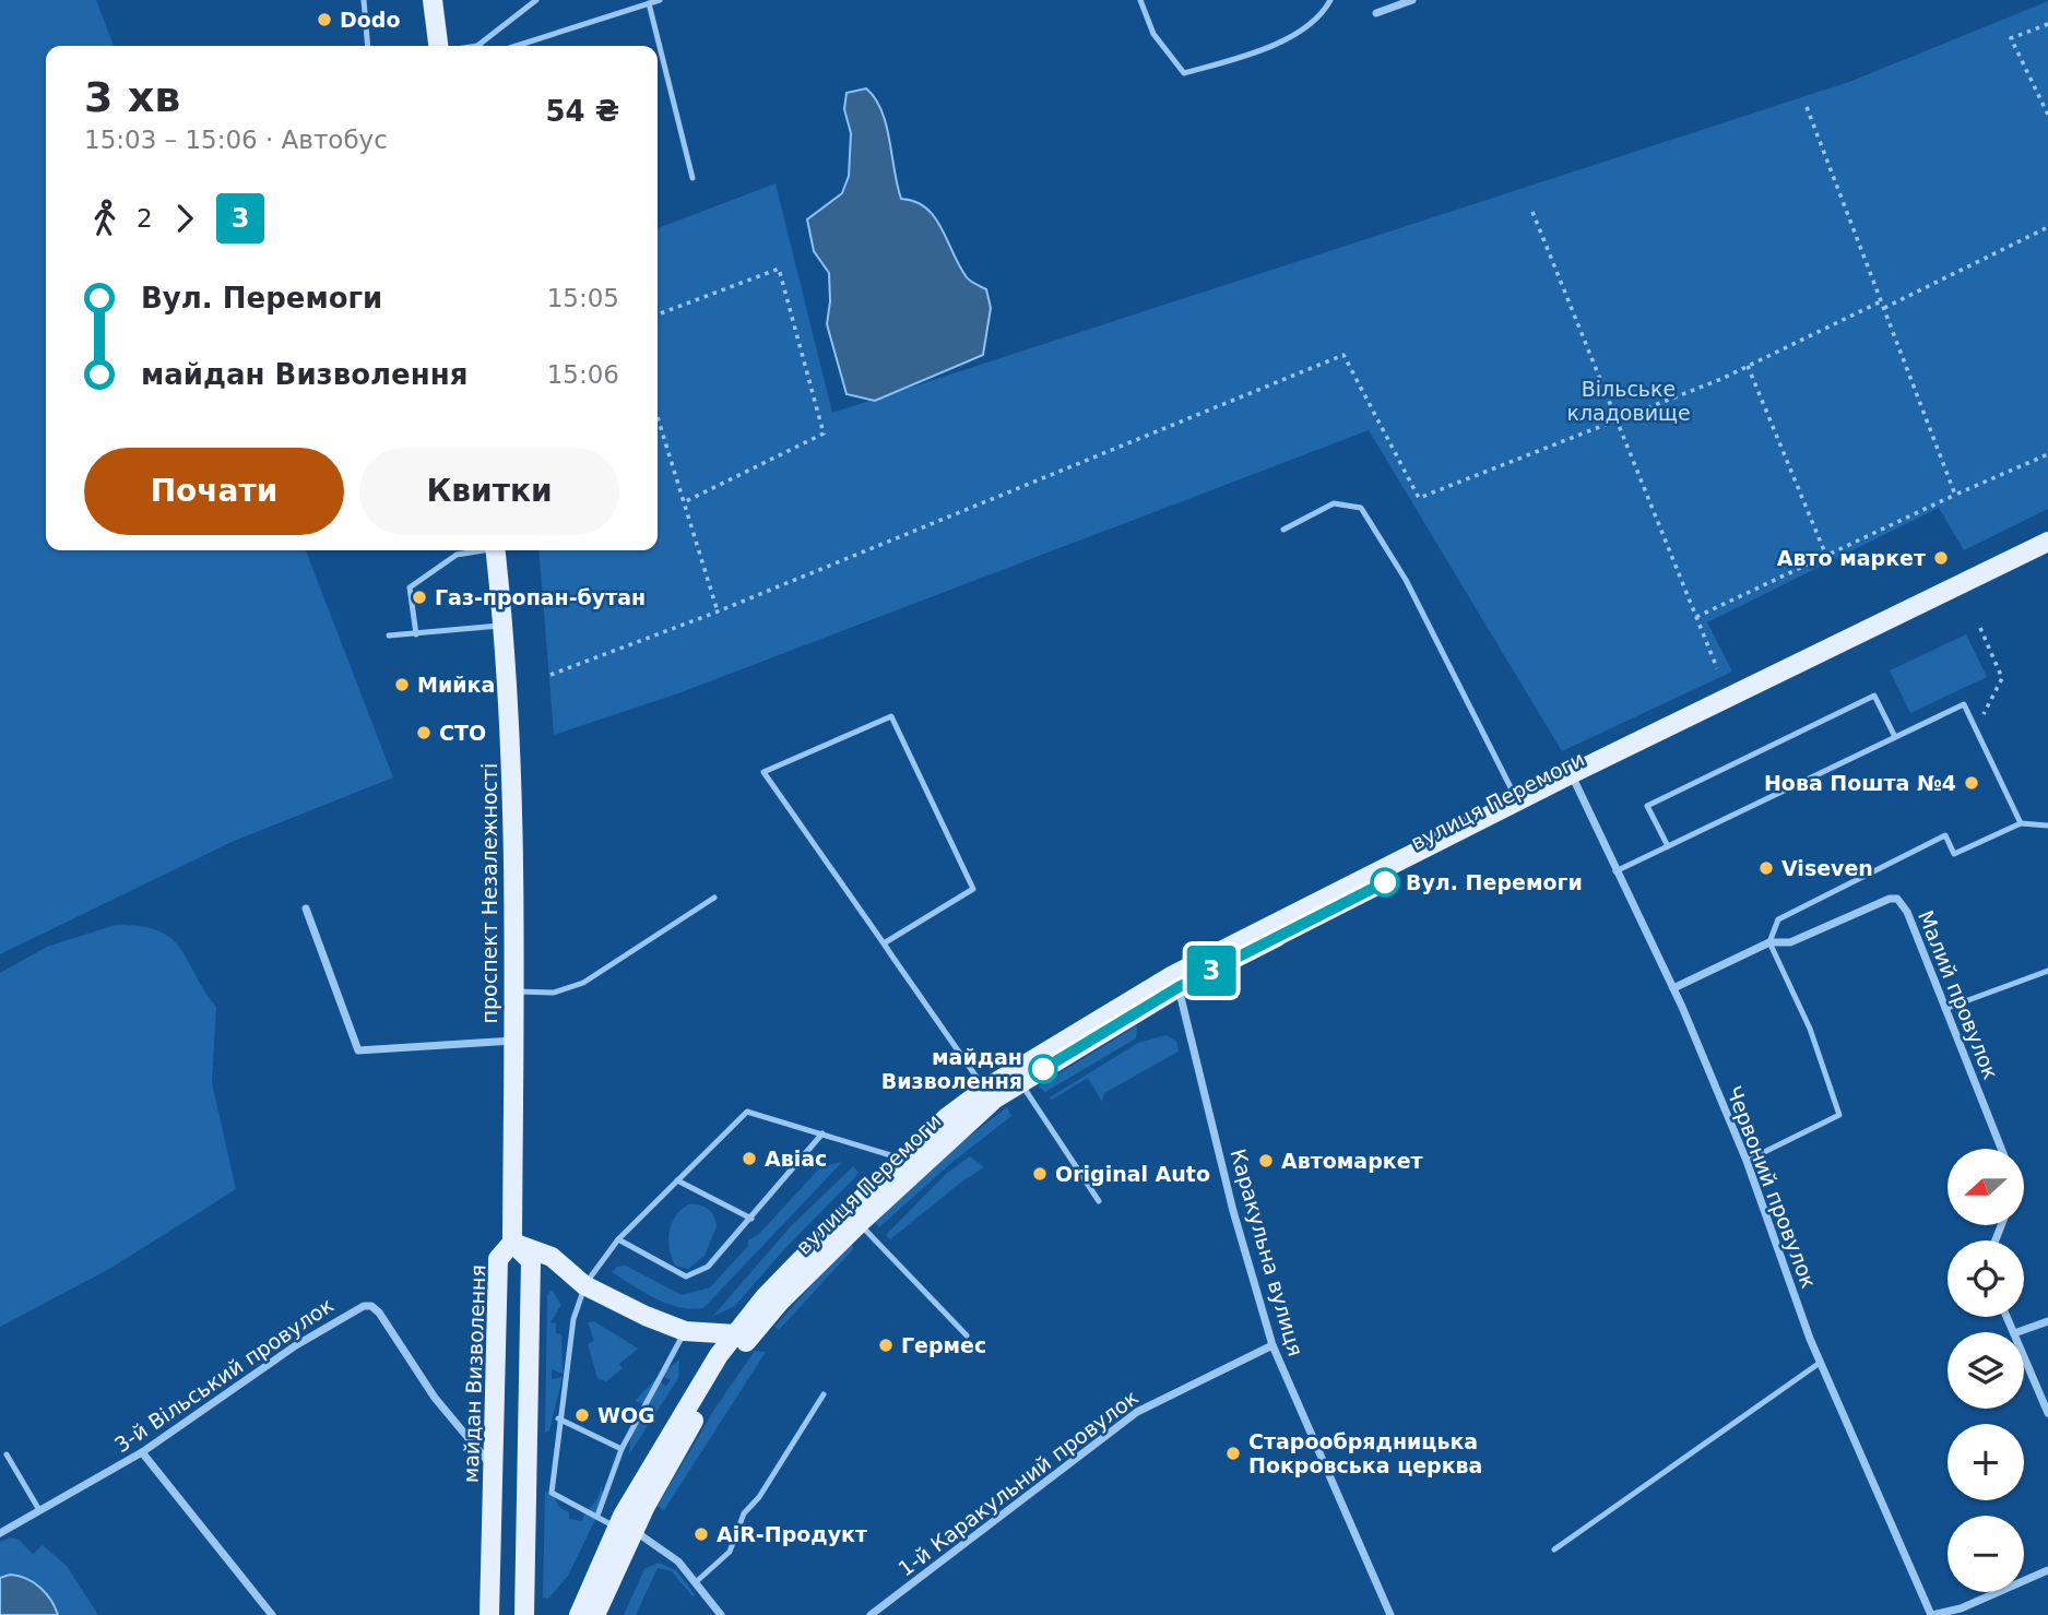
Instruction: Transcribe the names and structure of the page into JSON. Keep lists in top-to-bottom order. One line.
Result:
{"streets":{"main road":["вулиця Перемоги","проспект Незалежності","майдан Визволення"],"street":["Малий провулок","Червоний провулок","Каракульна вулиця","3-й Вільський провулок","1-й Каракульний провулок"]},"crossings":[["вулиця Перемоги","Червоний провулок"],["вулиця Перемоги","Каракульна вулиця"],["проспект Незалежності","майдан Визволення"],["Малий провулок","Червоний провулок"],["Каракульна вулиця","1-й Каракульний провулок"],["майдан Визволення","3-й Вільський провулок"]],"parks":["Вільське кладовище"],"places":["Dodo","Авто маркет","Газ-пропан-бутан","Мийка","СТО","Нова Пошта №4","Viseven","Вул. Перемоги","майдан Визволення","Авіас","Автомаркет","Original Auto","Гермес","WOG","Старообрядницька Покровська церква","AiR-Продукт"],"lines":["bus line 3"],"north":"left","page":{"on_map":"3","heading":["3 хв","15:03 – 15:06 · Автобус","54 ₴"],"legs":["2","3"],"list":[{"name":"Вул. Перемоги","value":"15:05"},{"name":"майдан Визволення","value":"15:06"}],"buttons":["Почати","Квитки"],"map_buttons":["+","−"]}}
